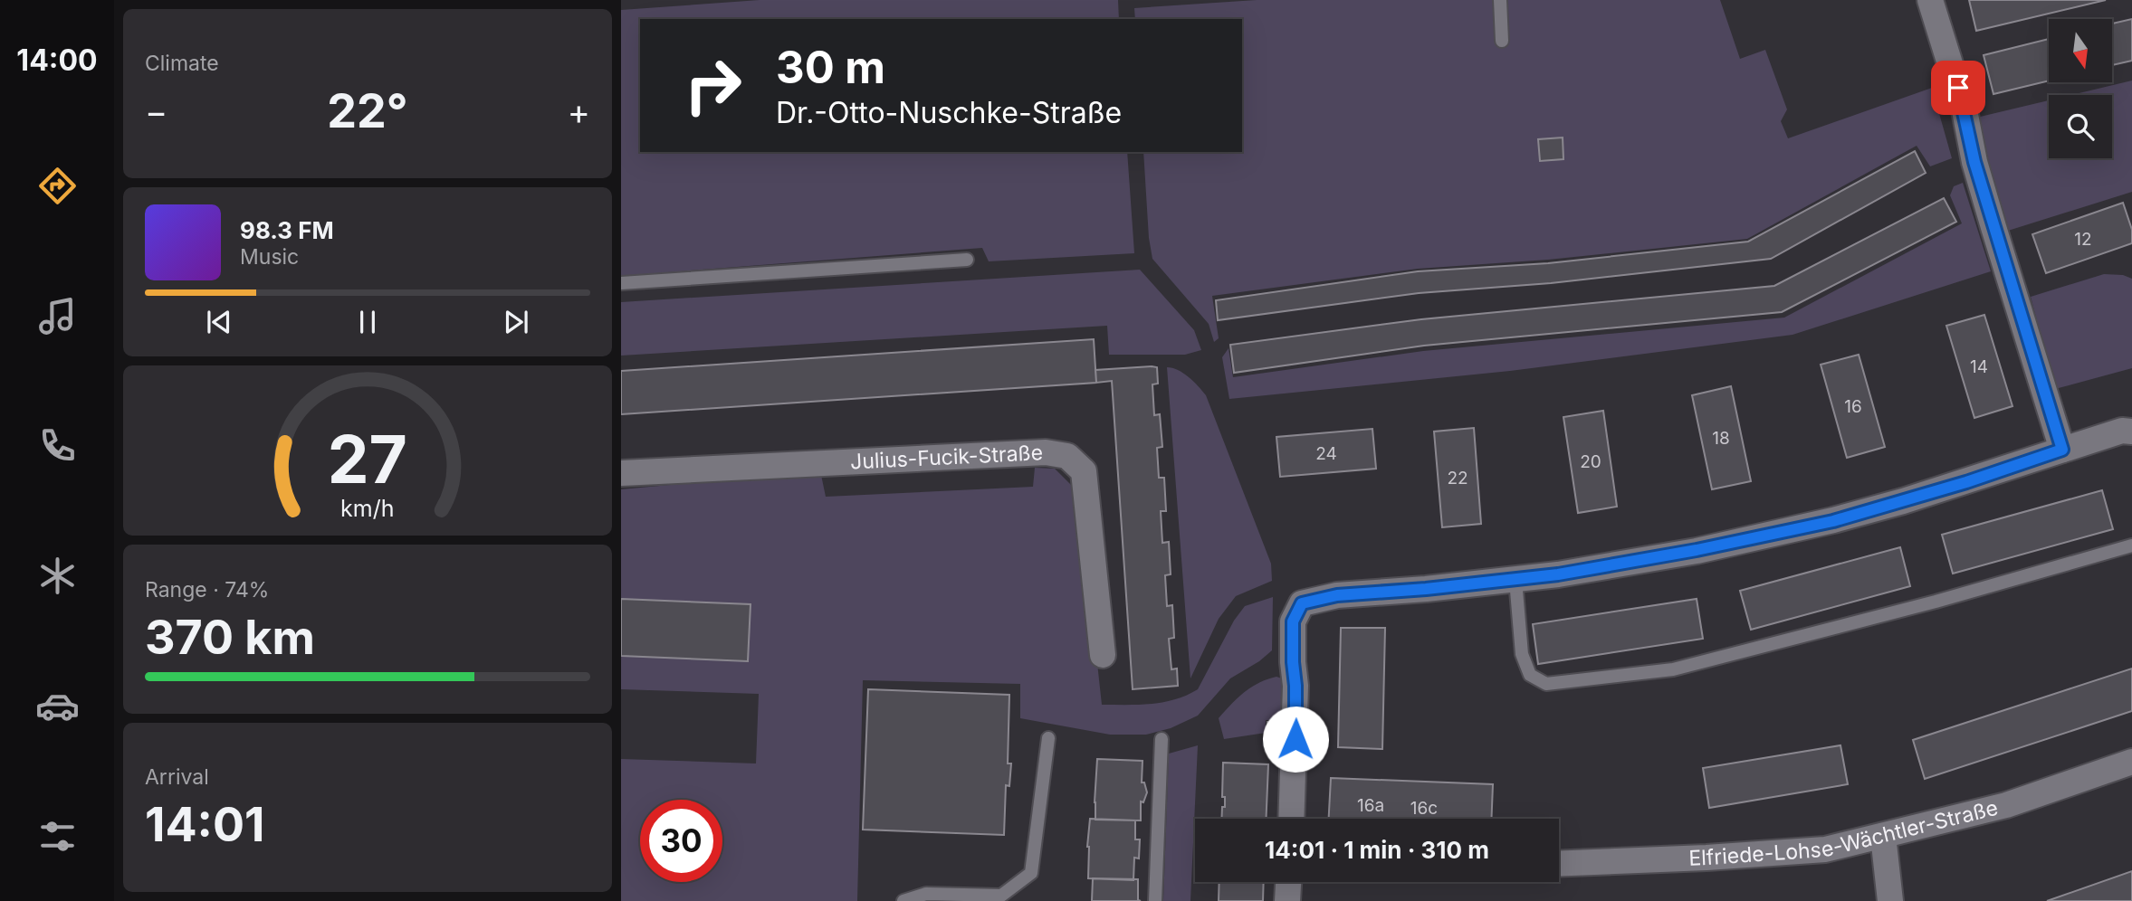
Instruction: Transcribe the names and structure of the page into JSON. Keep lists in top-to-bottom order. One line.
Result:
{"streets":{"street":["Julius-Fucik-Straße","Elfriede-Lohse-Wächtler-Straße"]},"house_numbers":["12","14","16","18","24","20","22","16a","16c"],"north":"bottom","page":{"tabs":"14:00","tile":["Climate",["Range · 74%","370 km"],["Arrival","14:01"]],"turn":["30 m","Dr.-Otto-Nuschke-Straße"],"heat":["−","22°","+"],"song":["98.3 FM","Music"],"limit":"30","trip":"14:01 · 1 min · 310 m","gauge":["27","km/h"]}}
